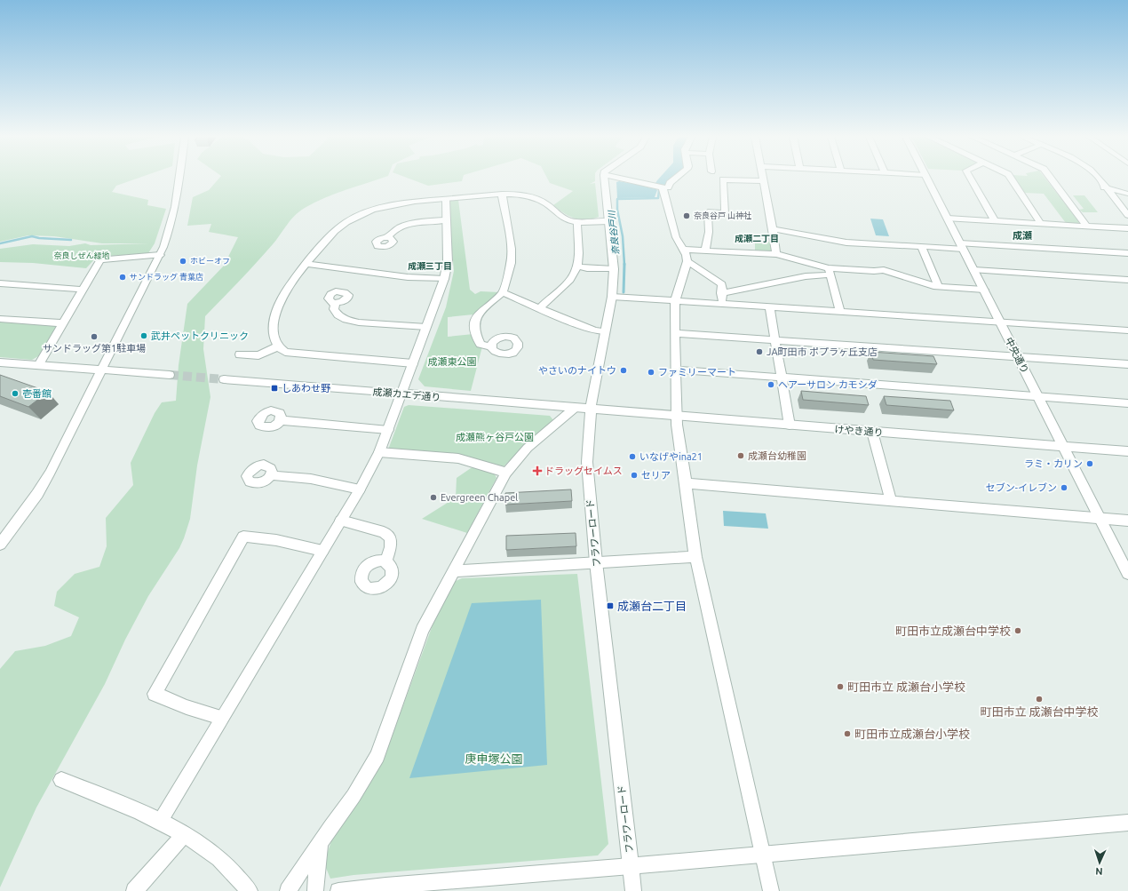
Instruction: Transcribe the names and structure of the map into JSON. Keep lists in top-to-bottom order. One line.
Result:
{"streets":{"street":["中央通り","成瀬カエデ通り","けやき通り","フラワーロード"]},"crossings":[["中央通り","けやき通り"],["成瀬カエデ通り","けやき通り"],["成瀬カエデ通り","フラワーロード"],["けやき通り","フラワーロード"]],"districts":["成瀬","成瀬二丁目","成瀬三丁目"],"water":["奈良谷戸川"],"parks":["奈良しぜん緑地","成瀬東公園","成瀬熊ヶ谷戸公園","庚申塚公園"],"places":{"other":["奈良谷戸 山神社","ホビーオフ","サンドラッグ 青葉店","武井ペットクリニック","サンドラッグ第1駐車場","JA町田市 ポプラヶ丘支店","やさいのナイトウ","ファミリーマート","ヘアーサロン カモシダ","壱番館","成瀬台幼稚園","いなげやina21","ラミ・カリン","セリア","セブン-イレブン","Evergreen Chapel","町田市立成瀬台中学校","町田市立 成瀬台小学校","町田市立 成瀬台中学校","町田市立成瀬台小学校"],"transit":["しあわせ野","成瀬台二丁目"],"health":["ドラッグセイムス"]},"north":"bottom"}
